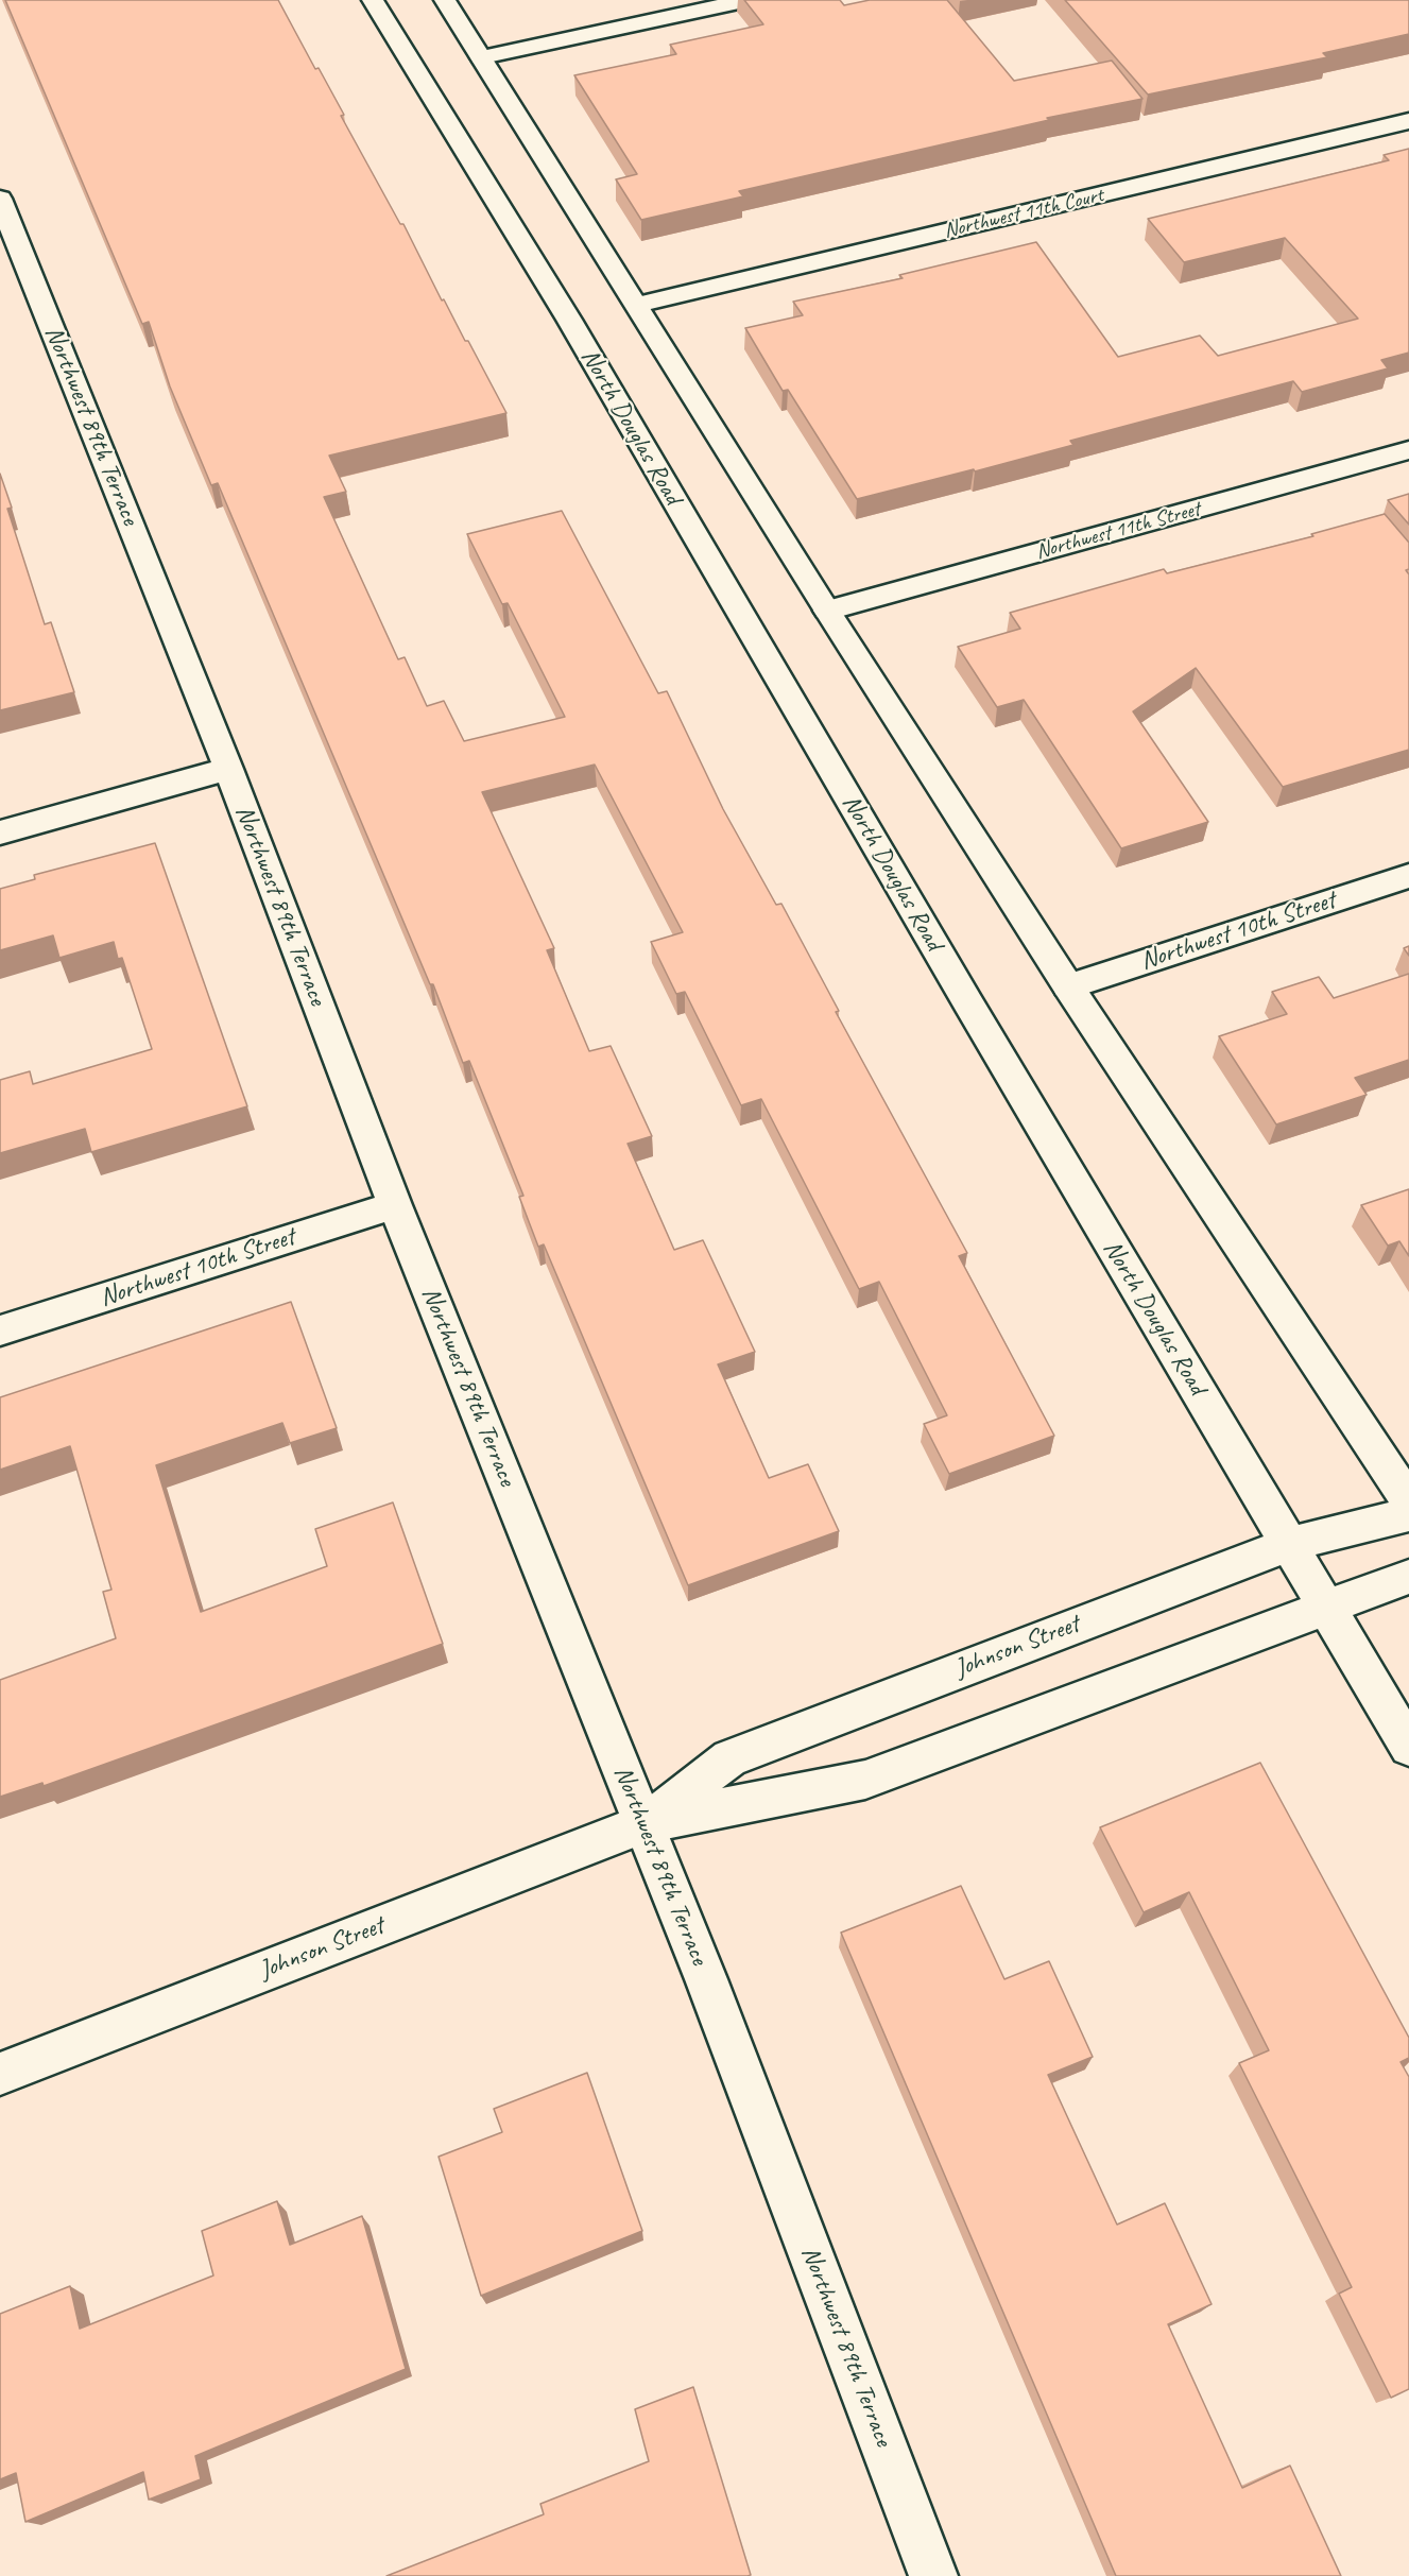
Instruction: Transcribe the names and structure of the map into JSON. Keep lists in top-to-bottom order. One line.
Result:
{"streets":{"street":["Northwest 11th Court","Northwest 89th Terrace","North Douglas Road","Northwest 11th Street","Northwest 10th Street","Johnson Street"]},"crossings":[["Northwest 89th Terrace","Northwest 10th Street"],["Northwest 89th Terrace","Johnson Street"],["North Douglas Road","Johnson Street"]]}
